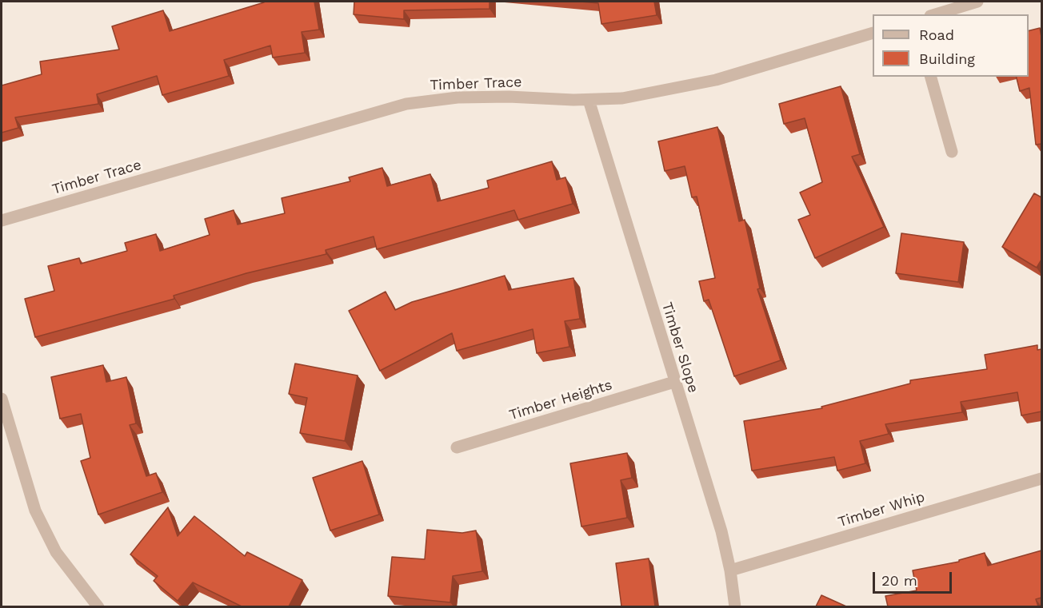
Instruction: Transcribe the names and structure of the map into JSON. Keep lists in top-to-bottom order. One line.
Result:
{"streets":{"street":["Timber Trace","Timber Slope","Timber Heights","Timber Whip"]},"crossings":[["Timber Trace","Timber Slope"],["Timber Slope","Timber Heights"],["Timber Slope","Timber Whip"]],"legend":["Road","Building"],"scale_bar":"20 m"}
